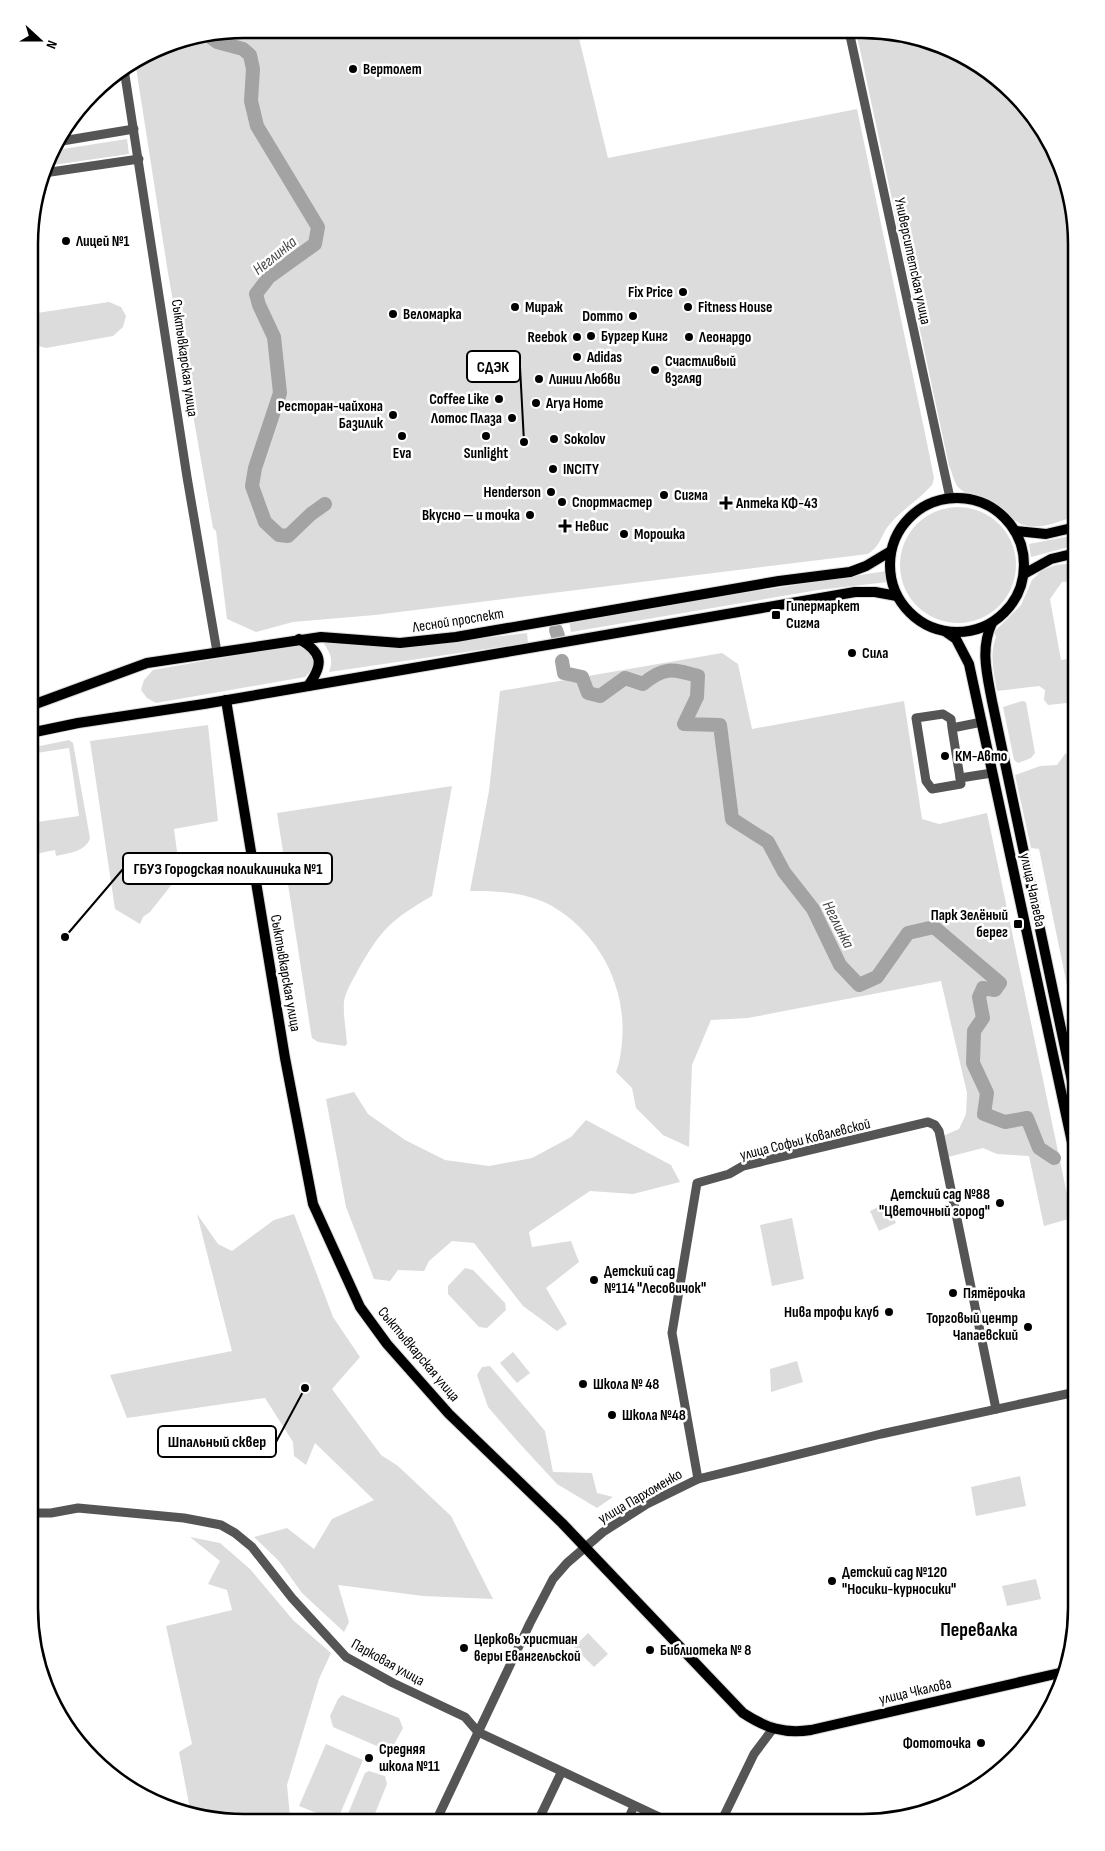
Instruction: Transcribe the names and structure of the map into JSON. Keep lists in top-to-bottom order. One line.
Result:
{"streets":{"main road":["Сыктывкарская улица","Лесной проспект","улица Чапаева","улица Чкалова"],"street":["Университетская улица","улица Софьи Ковалевской","улица Пархоменко","Парковая улица"]},"crossings":[["Университетская улица","Лесной проспект"],["Университетская улица","улица Чапаева"],["Сыктывкарская улица","Лесной проспект"],["Сыктывкарская улица","улица Пархоменко"],["Сыктывкарская улица","улица Чкалова"],["Лесной проспект","улица Чапаева"],["улица Софьи Ковалевской","улица Пархоменко"],["улица Пархоменко","Парковая улица"]],"districts":["Перевалка"],"water":["Неглинка"],"places":{"other":["Вертолет","Лицей №1","Fix Price","Мираж","Fitness House","Веломарка","Dommo","Бургер Кинг","Reebok","Леонардо","Adidas","Счастливый взгляд","Линии Любви","Coffee Like","Arya Home","Ресторан-чайхона Базилик","Лотос Плаза","Eva","Sunlight","Sokolov","СДЭК","INCITY","Henderson","Сигма","Спортмастер","Вкусно — и точка","Морошка","Сила","КМ-Авто","ГБУЗ Городская поликлиника №1","Детский сад №88 \"Цветочный город\"","Детский сад №114 \"Лесовичок\"","Пятёрочка","Нива трофи клуб","Торговый центр Чапаевский","Школа № 48","Шпальный сквер","Школа №48","Детский сад №120 \"Носики-курносики\"","Церковь христиан веры Евангельской","Библиотека № 8","Фототочка","Средняя школа №11"],"health":["Аптека КФ-43","Невис"],"transit":["Гипермаркет Сигма","Парк Зелёный берег"]},"north":"right"}
